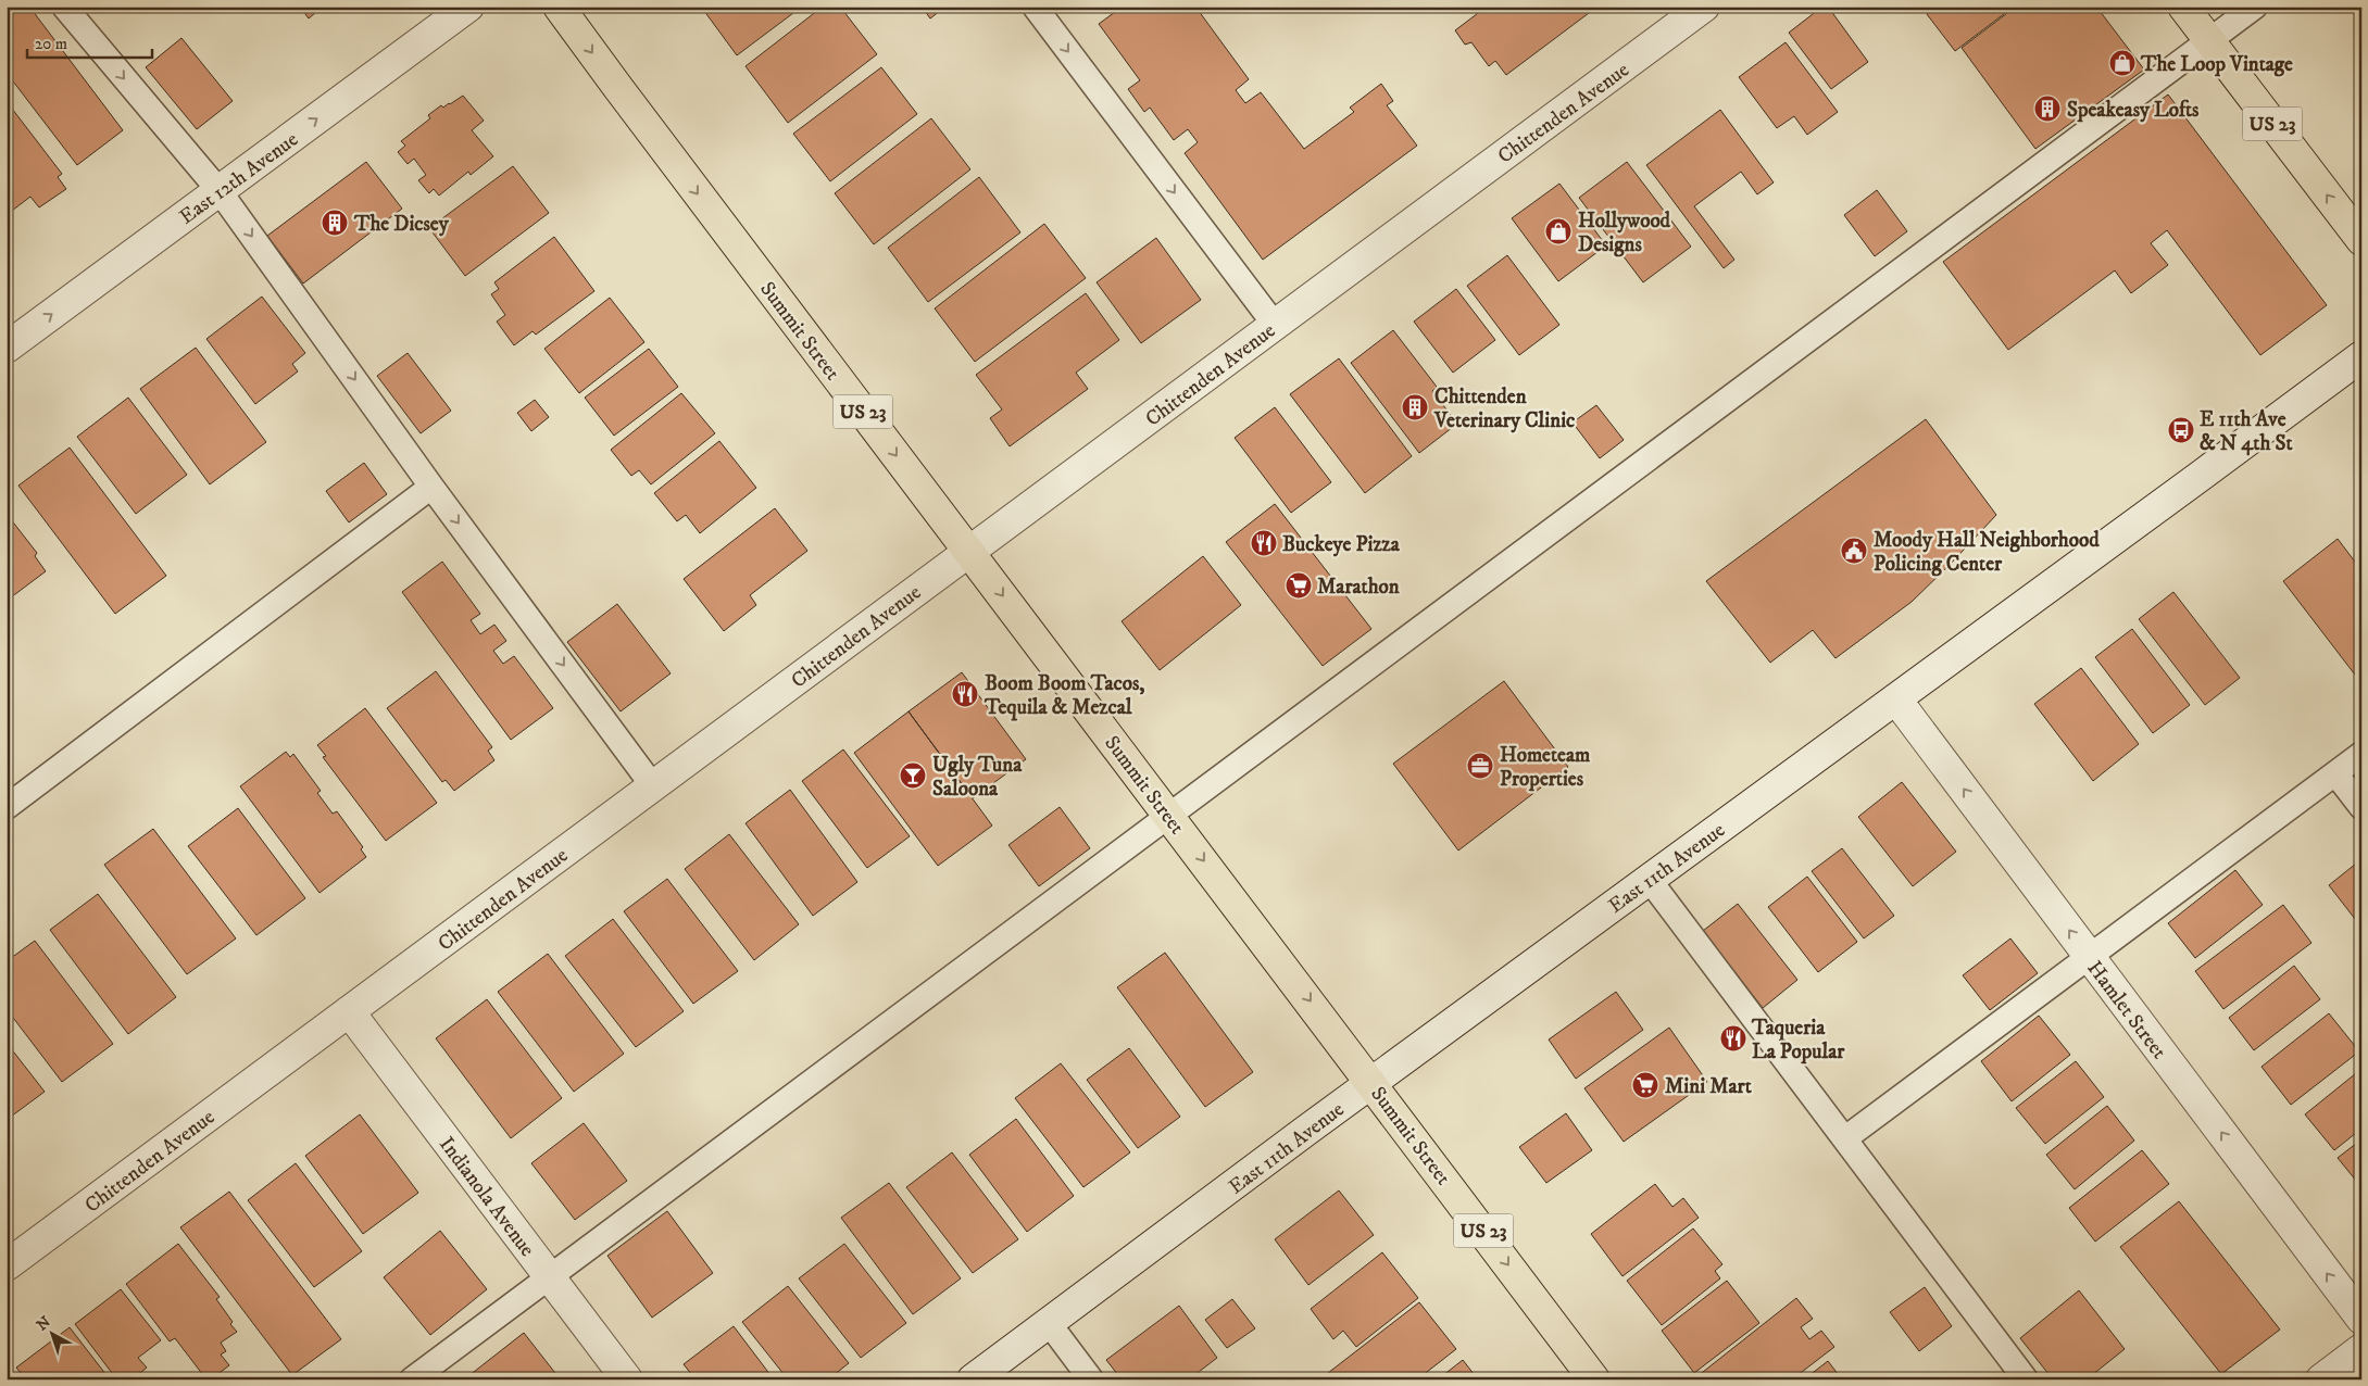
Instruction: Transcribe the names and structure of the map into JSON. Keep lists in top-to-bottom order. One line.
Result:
{"streets":{"main road":["US 23","Summit Street"],"street":["Chittenden Avenue","East 12th Avenue","East 11th Avenue","Hamlet Street","Indianola Avenue"]},"crossings":[["Chittenden Avenue","Summit Street"],["Chittenden Avenue","Indianola Avenue"],["Summit Street","East 11th Avenue"],["East 11th Avenue","Hamlet Street"]],"one_way":["East 12th Avenue","Summit Street","Hamlet Street"],"places":{"shop":["The Loop Vintage","Hollywood Designs"],"building":["Speakeasy Lofts","The Dicsey","Chittenden Veterinary Clinic"],"bus stop":["E 11th Ave & N 4th St"],"restaurant":["Buckeye Pizza","Boom Boom Tacos, Tequila & Mezcal","Taqueria La Popular"],"public building":["Moody Hall Neighborhood Policing Center"],"supermarket":["Marathon","Mini Mart"],"office":["Hometeam Properties"],"bar":["Ugly Tuna Saloona"]},"scale_bar":"20 m","north":"top left"}
